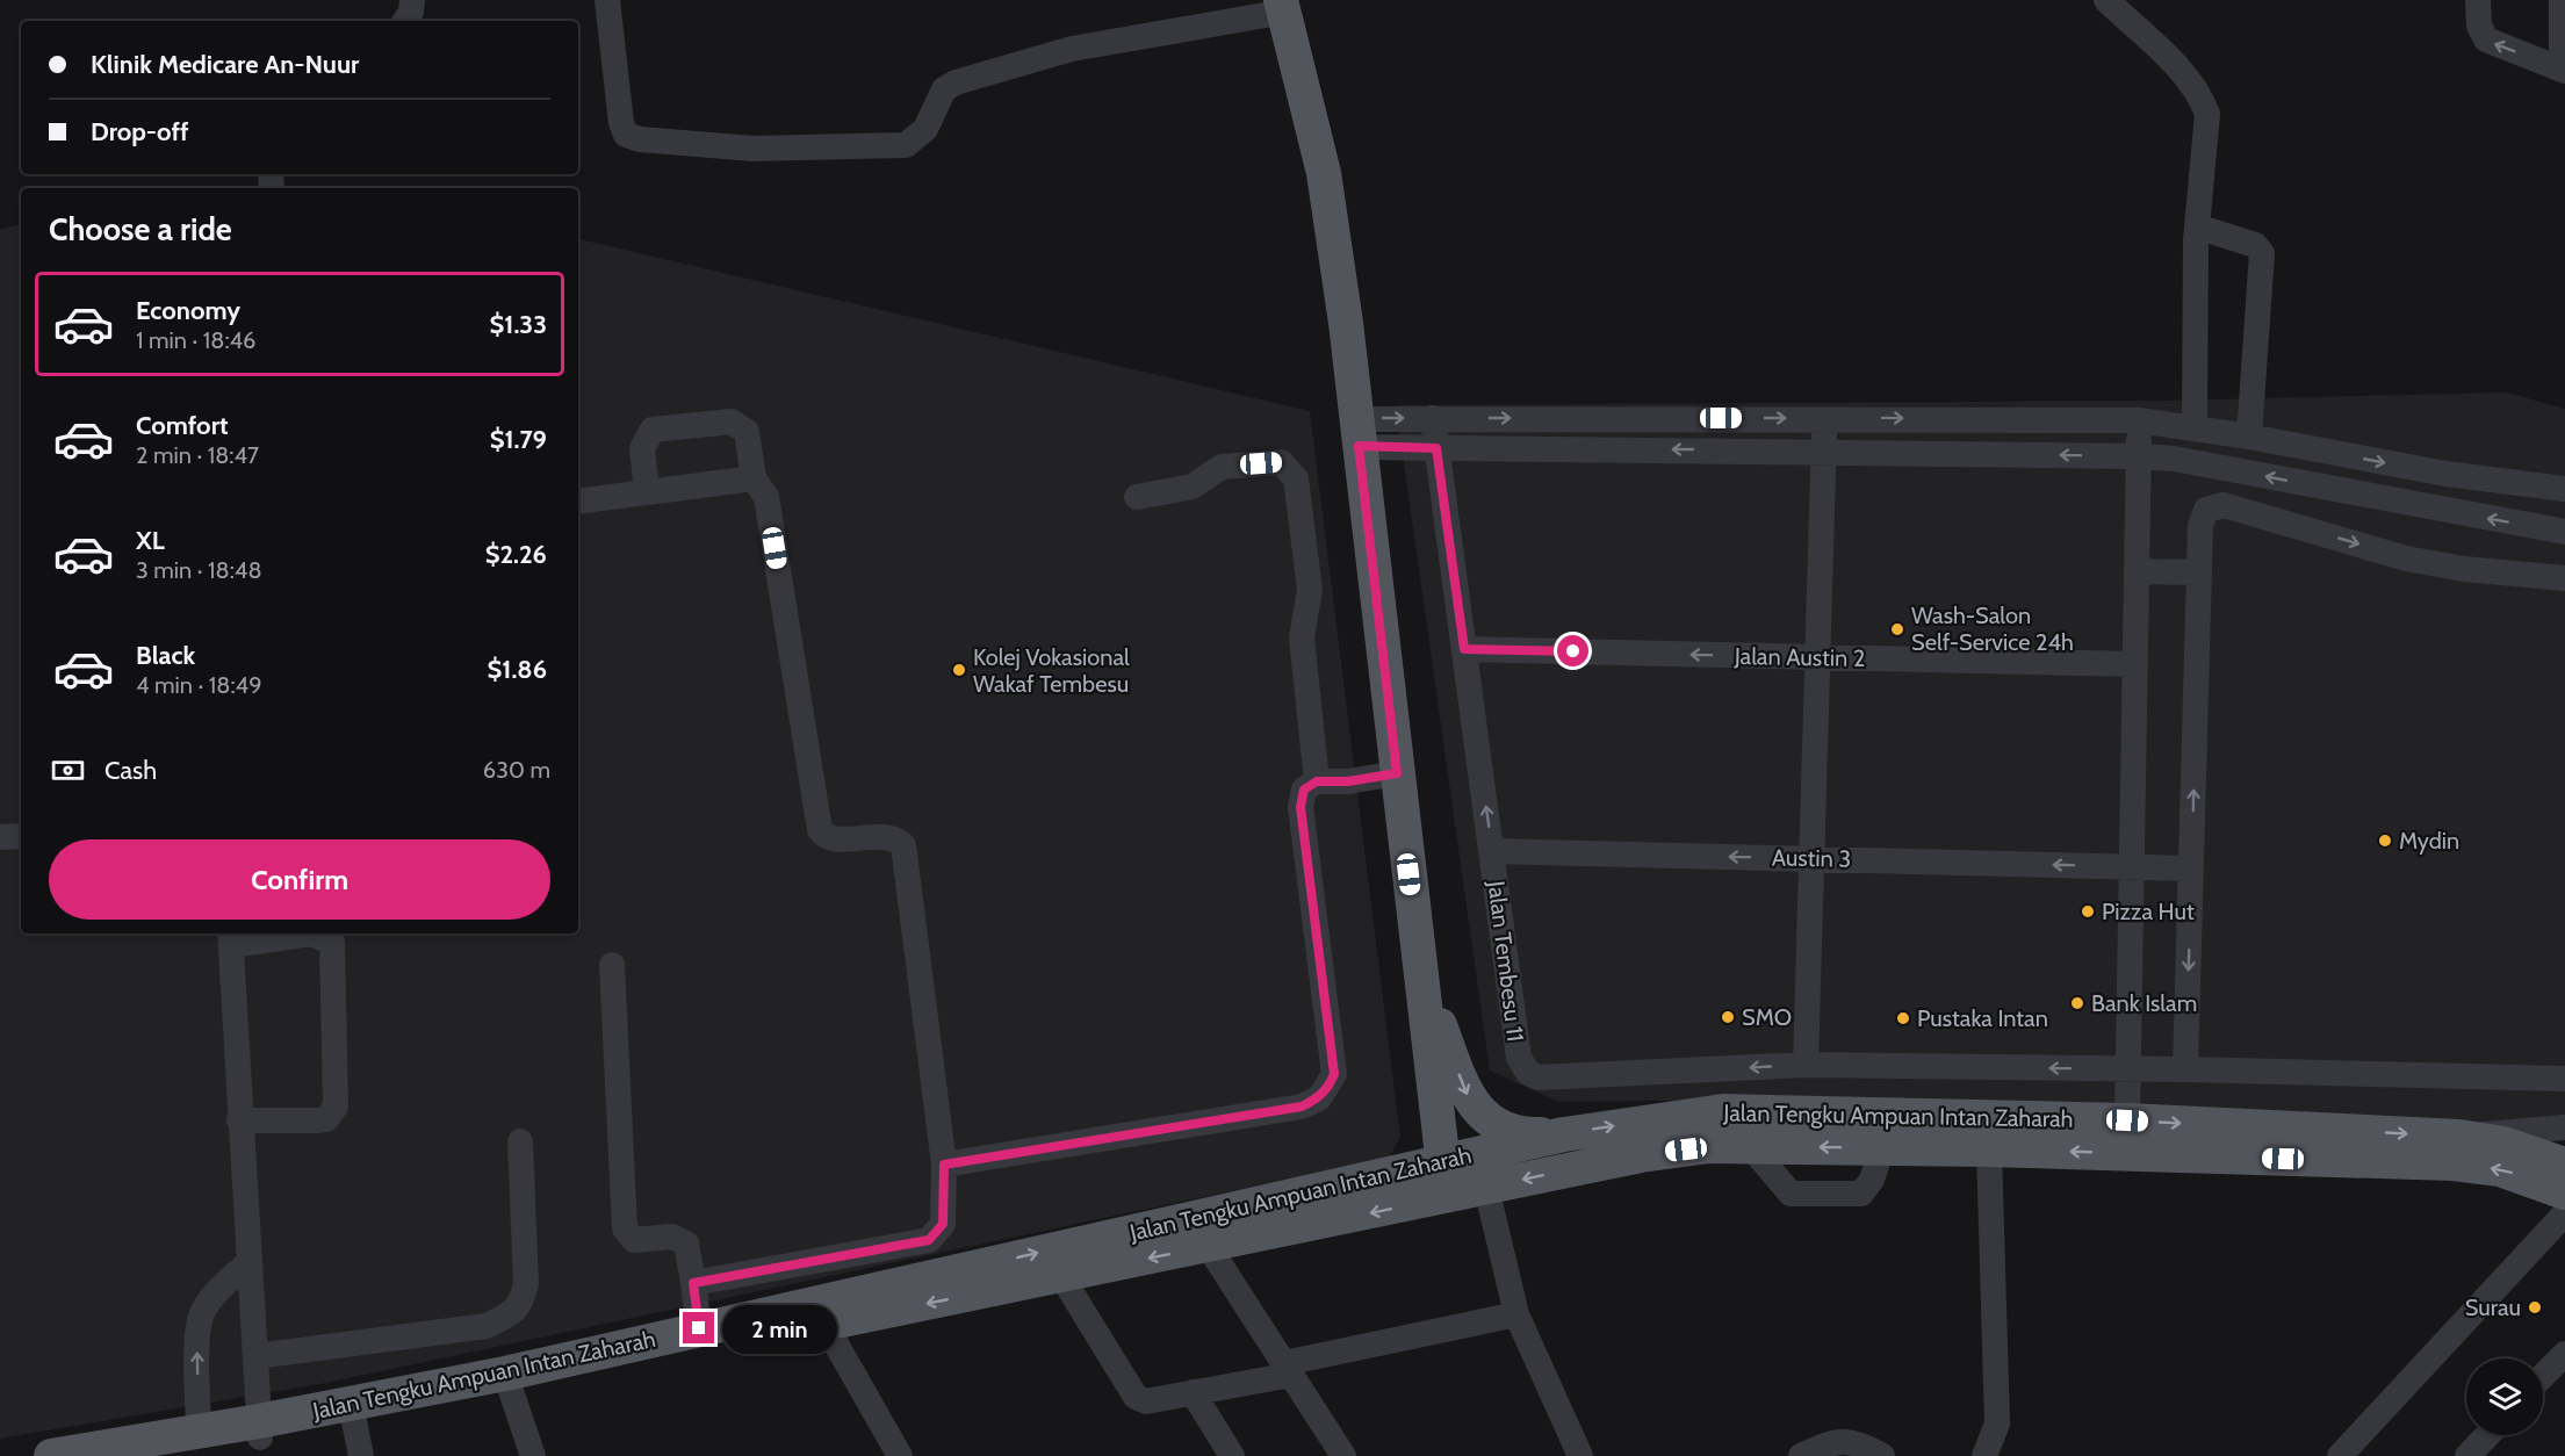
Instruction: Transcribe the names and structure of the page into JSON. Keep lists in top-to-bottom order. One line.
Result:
{"streets":{"main road":["Jalan Tengku Ampuan Intan Zaharah"],"street":["Jalan Austin 2","Austin 3","Jalan Tembesu 11"]},"crossings":[["Jalan Austin 2","Jalan Tembesu 11"],["Austin 3","Jalan Tembesu 11"]],"one_way":["Austin 3"],"places":["Wash-Salon Self-Service 24h","Kolej Vokasional Wakaf Tembesu","Mydin","Pizza Hut","Bank Islam","SMO","Pustaka Intan","Surau"],"page":{"banner":["Klinik Medicare An-Nuur","Drop-off"],"heading":"Choose a ride","list":[{"name":"Economy","note":"1 min · 18:46","value":"$1.33"},{"name":"Comfort","note":"2 min · 18:47","value":"$1.79"},{"name":"XL","note":"3 min · 18:48","value":"$2.26"},{"name":"Black","note":"4 min · 18:49","value":"$1.86"}],"pay":["Cash","630 m"],"buttons":"Confirm","bubble":"2 min"}}
